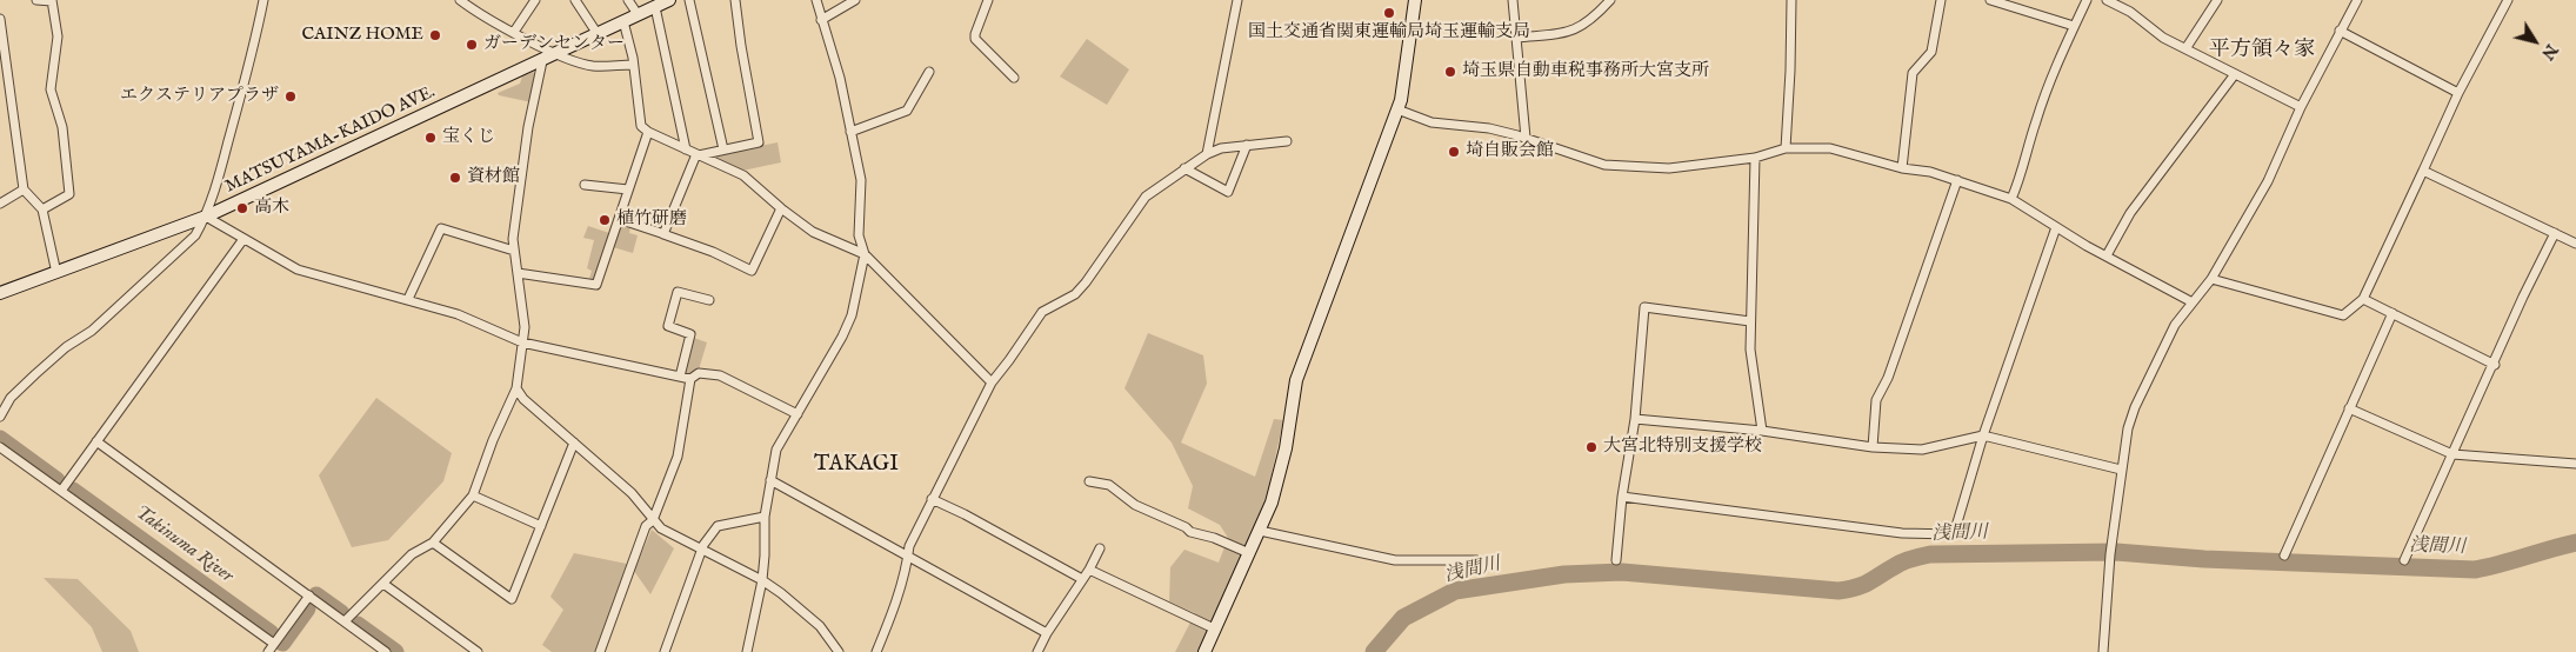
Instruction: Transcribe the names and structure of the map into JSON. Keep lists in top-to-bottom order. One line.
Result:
{"streets":{"main road":["MATSUYAMA-KAIDO AVE."]},"districts":["平方領々家","TAKAGI"],"water":["浅間川","Takinuma River"],"places":["国土交通省関東運輸局埼玉運輸支局","CAINZ HOME","ガーデンセンター","埼玉県自動車税事務所大宮支所","エクステリアプラザ","宝くじ","埼自販会館","資材館","高木","植竹研磨","大宮北特別支援学校"],"north":"bottom right"}
